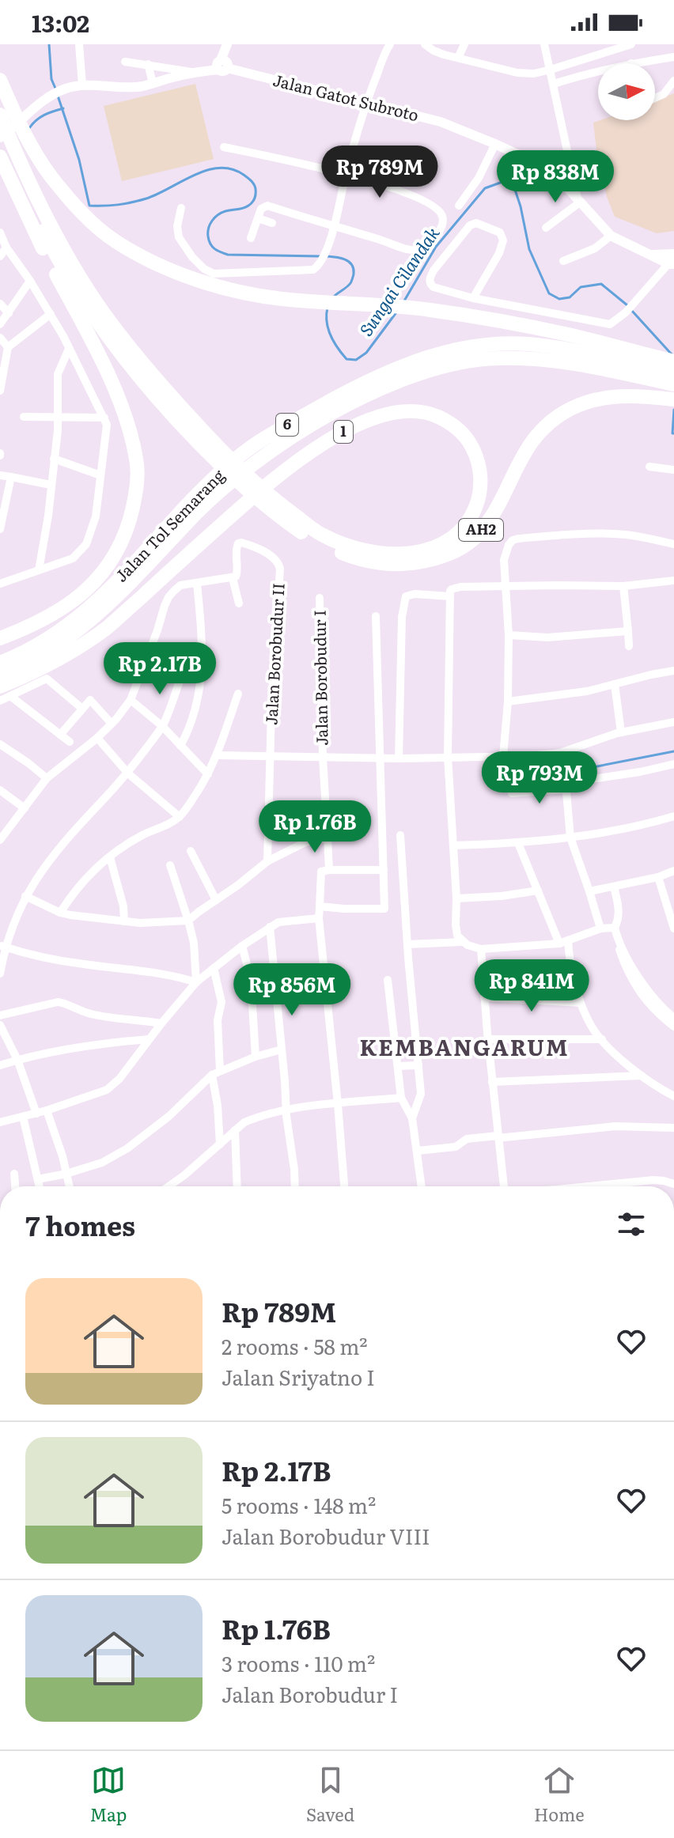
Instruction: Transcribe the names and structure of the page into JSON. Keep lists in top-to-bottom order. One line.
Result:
{"streets":{"highway":["6","1","Jalan Tol Semarang","AH2"],"street":["Jalan Gatot Subroto","Jalan Borobudur II","Jalan Borobudur I"]},"crossings":[["1","AH2"]],"districts":["KEMBANGARUM"],"water":["Sungai Cilandak"],"north":"right","page":{"status":"13:02","price":["Rp 789M","Rp 838M","Rp 2.17B","Rp 793M","Rp 1.76B","Rp 841M","Rp 856M"],"heading":"7 homes","list":[{"name":"Rp 789M","note":"2 rooms · 58 m² · Jalan Sriyatno I"},{"name":"Rp 2.17B","note":"5 rooms · 148 m² · Jalan Borobudur VIII"},{"name":"Rp 1.76B","note":"3 rooms · 110 m² · Jalan Borobudur I"}],"tabs":["Map","Saved","Home"]}}
